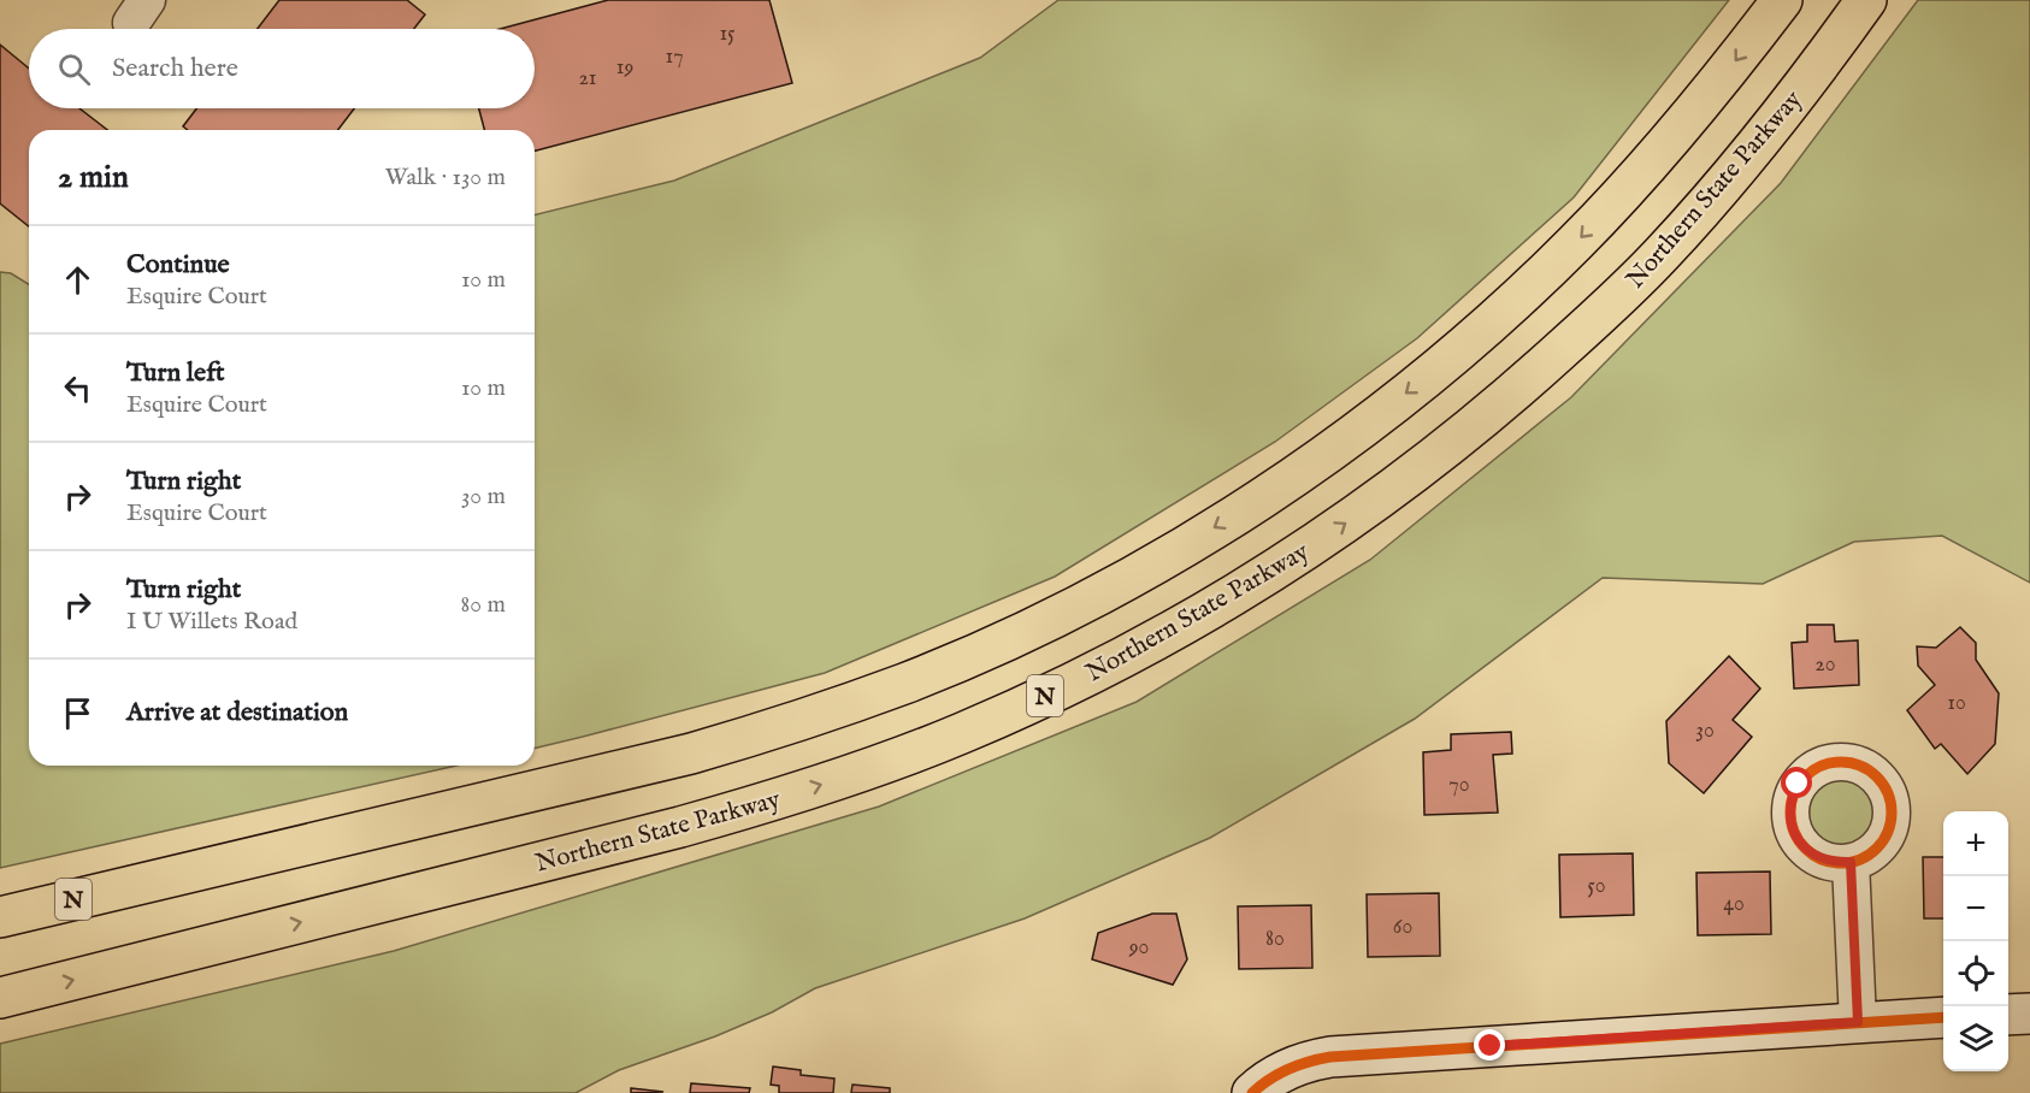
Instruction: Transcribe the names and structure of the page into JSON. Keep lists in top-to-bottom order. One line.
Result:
{"streets":{"highway":["Northern State Parkway","N"]},"house_numbers":["15","17","19","21","20","10","30","70","50","40","60","80","90"],"page":{"search":"Search here","heading":["2 min","Walk · 130 m"],"list":[["Continue","Esquire Court","10 m"],["Turn left","Esquire Court","10 m"],["Turn right","Esquire Court","30 m"],["Turn right","I U Willets Road","80 m"],"Arrive at destination"],"map_buttons":["+","−"]}}
